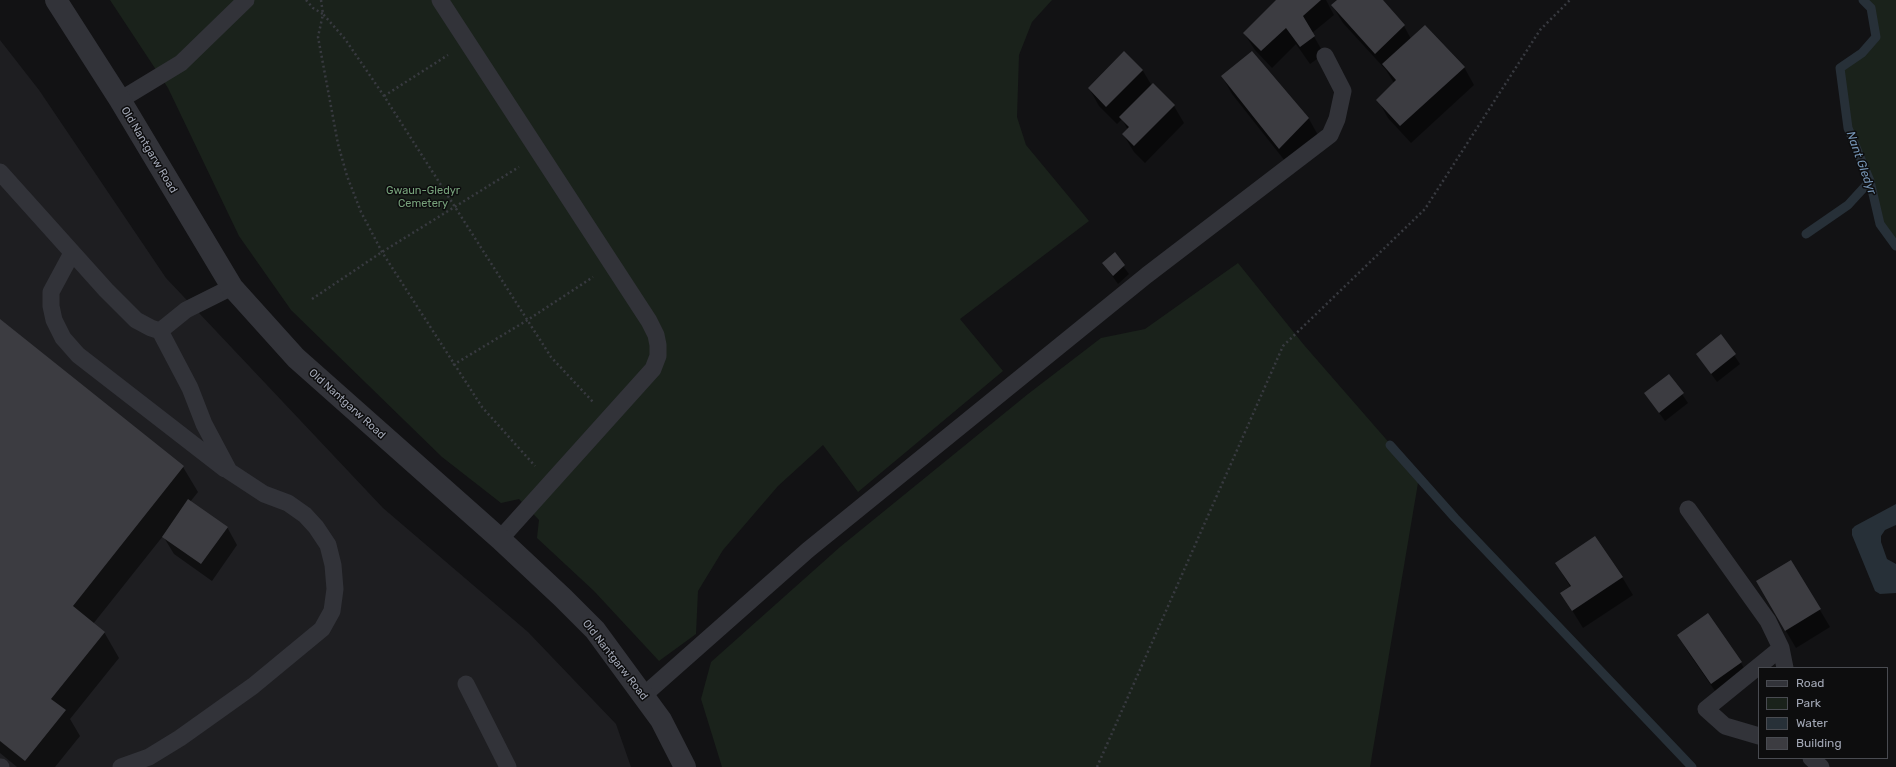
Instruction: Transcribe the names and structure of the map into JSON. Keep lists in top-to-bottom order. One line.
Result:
{"streets":{"street":["Old Nantgarw Road"]},"water":["Nant Gledyr"],"parks":["Gwaun-Gledyr Cemetery"],"legend":["Road","Park","Water","Building"]}
